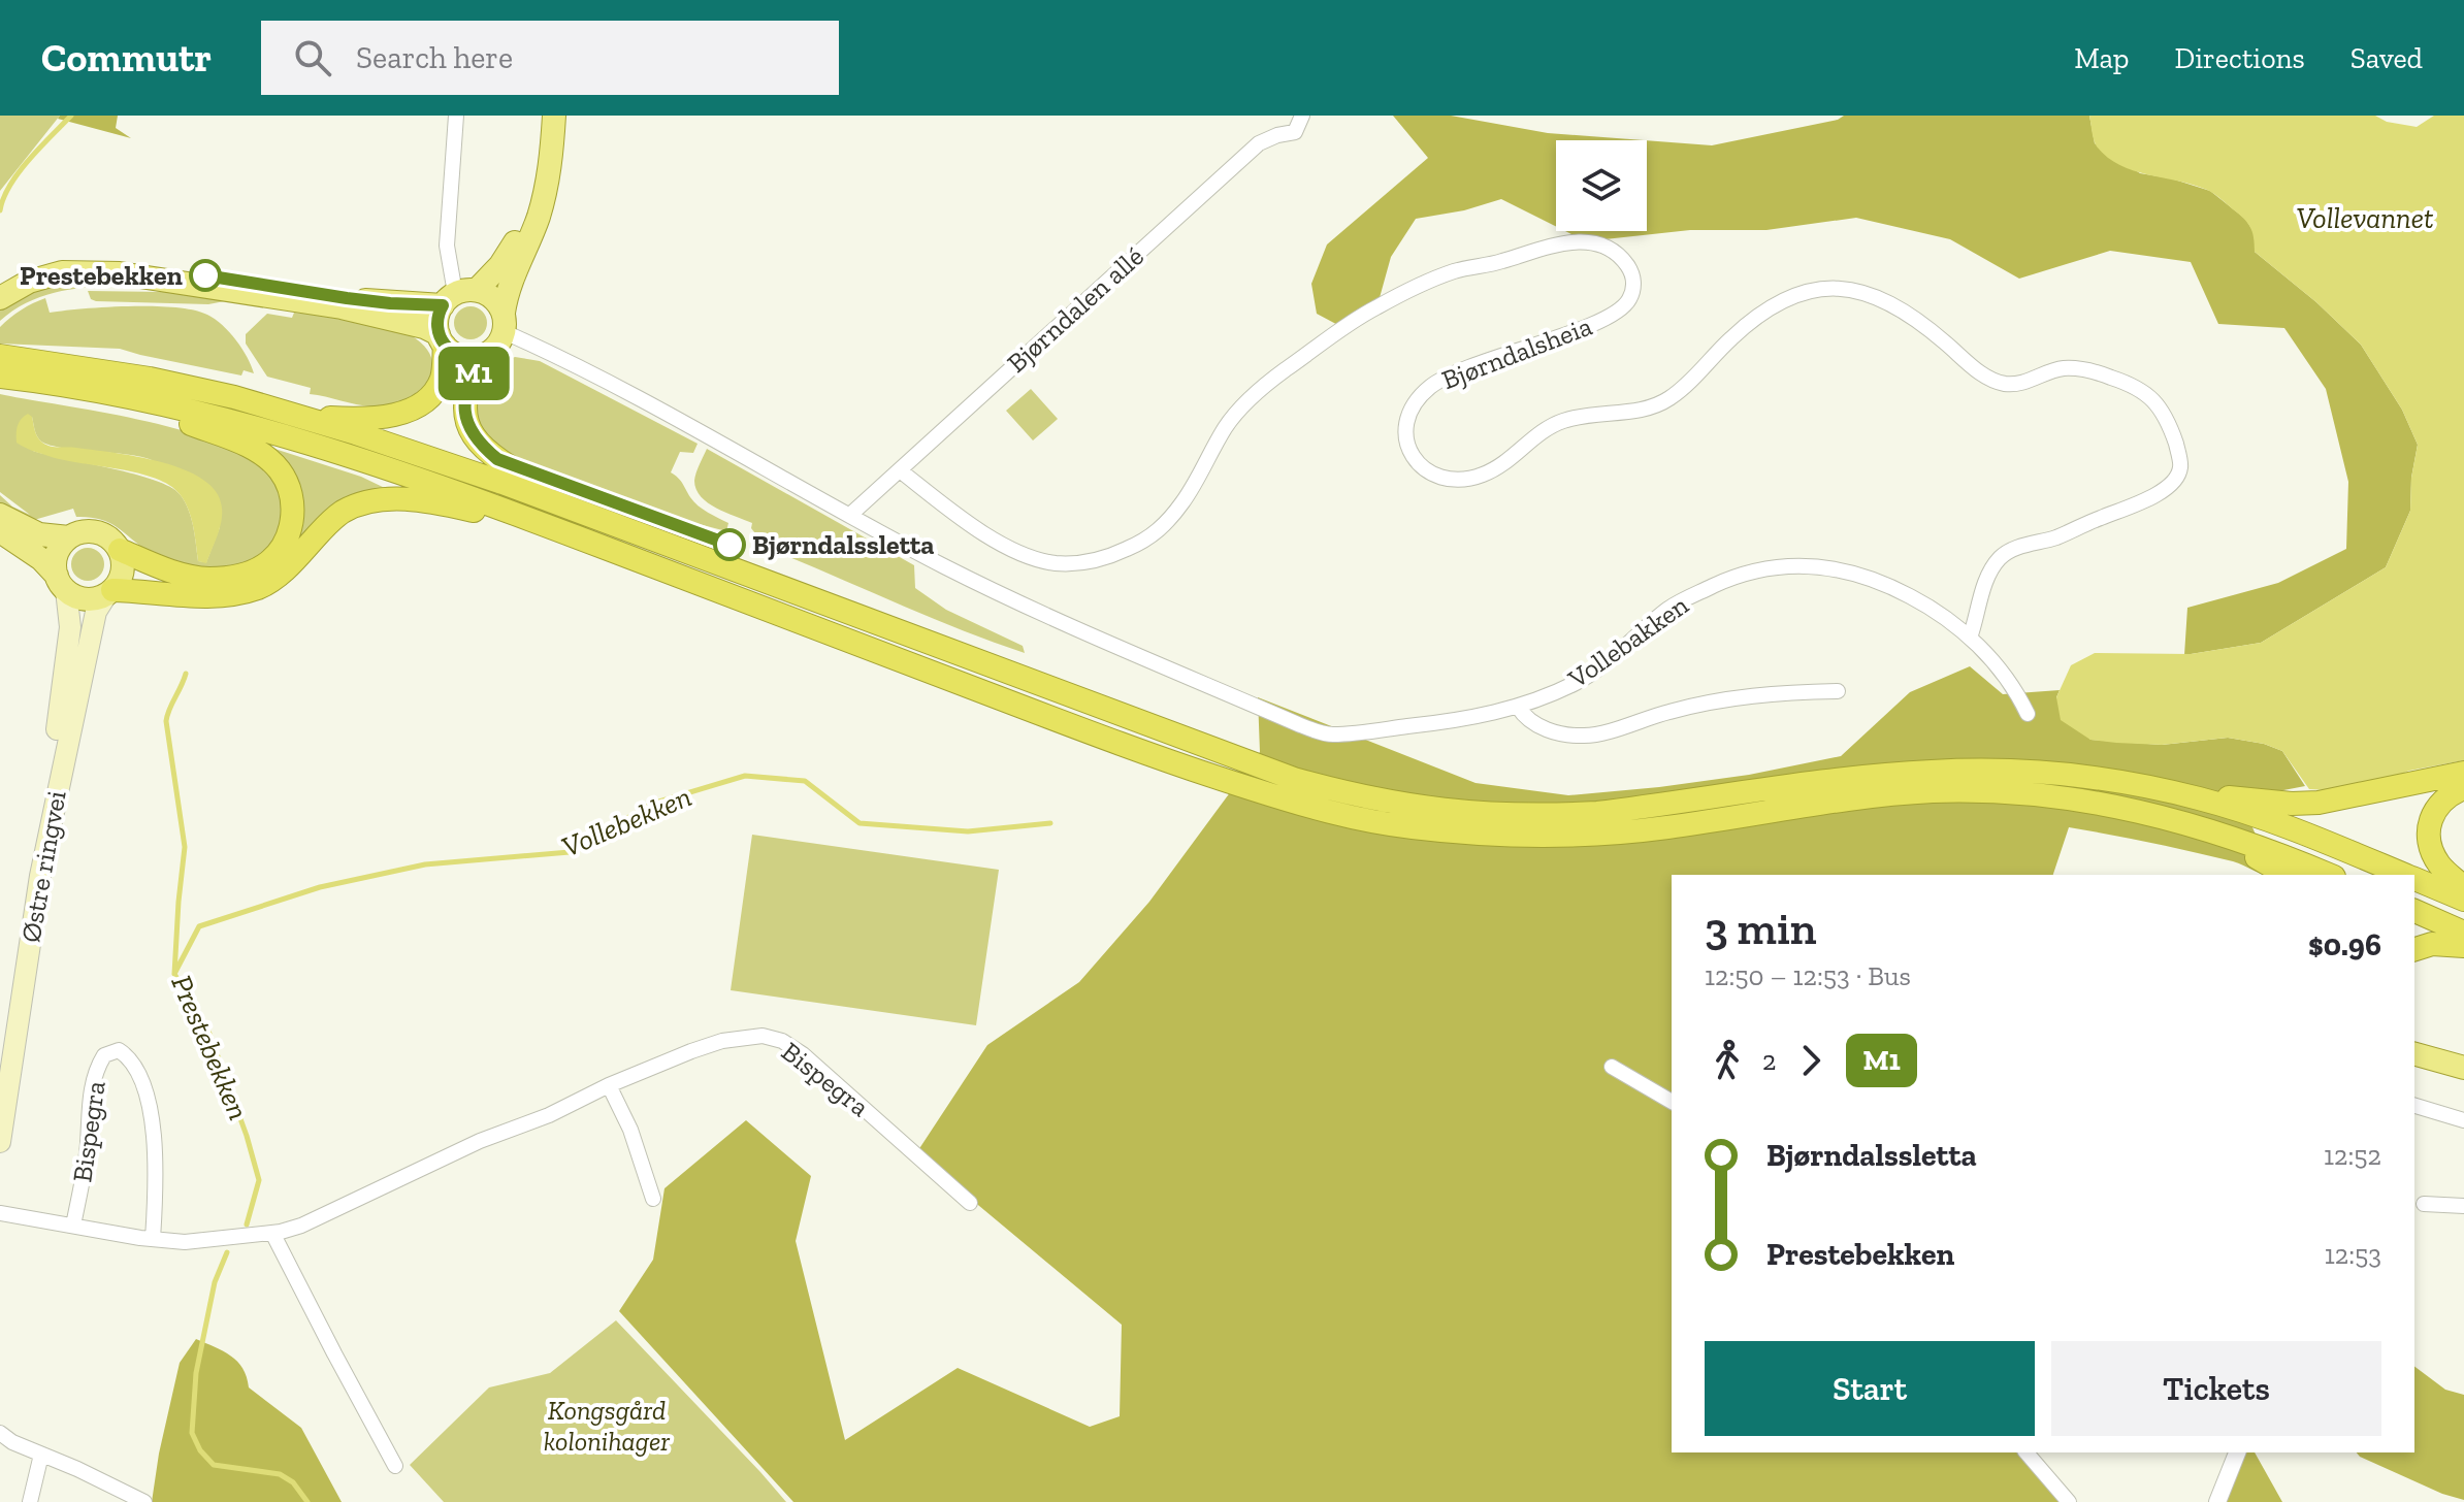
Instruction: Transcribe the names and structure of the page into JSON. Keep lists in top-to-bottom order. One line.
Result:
{"streets":{"main road":["Østre ringvei"],"street":["Bjørndalen allé","Bjørndalsheia","Vollebakken","Bispegra"]},"crossings":[["Bjørndalen allé","Bjørndalsheia"],["Bjørndalen allé","Vollebakken"],["Bjørndalsheia","Vollebakken"]],"water":["Vollevannet","Vollebekken","Prestebekken"],"parks":["Kongsgård kolonihager"],"places":["Prestebekken","Bjørndalssletta"],"lines":["bus line M1"],"page":{"header":"Commutr","search":"Search here","nav":["Map","Directions","Saved"],"on_map":"M1","heading":["3 min","12:50 – 12:53 · Bus","$0.96"],"legs":["2","M1"],"list":[{"name":"Bjørndalssletta","value":"12:52"},{"name":"Prestebekken","value":"12:53"}],"buttons":["Start","Tickets"]}}
